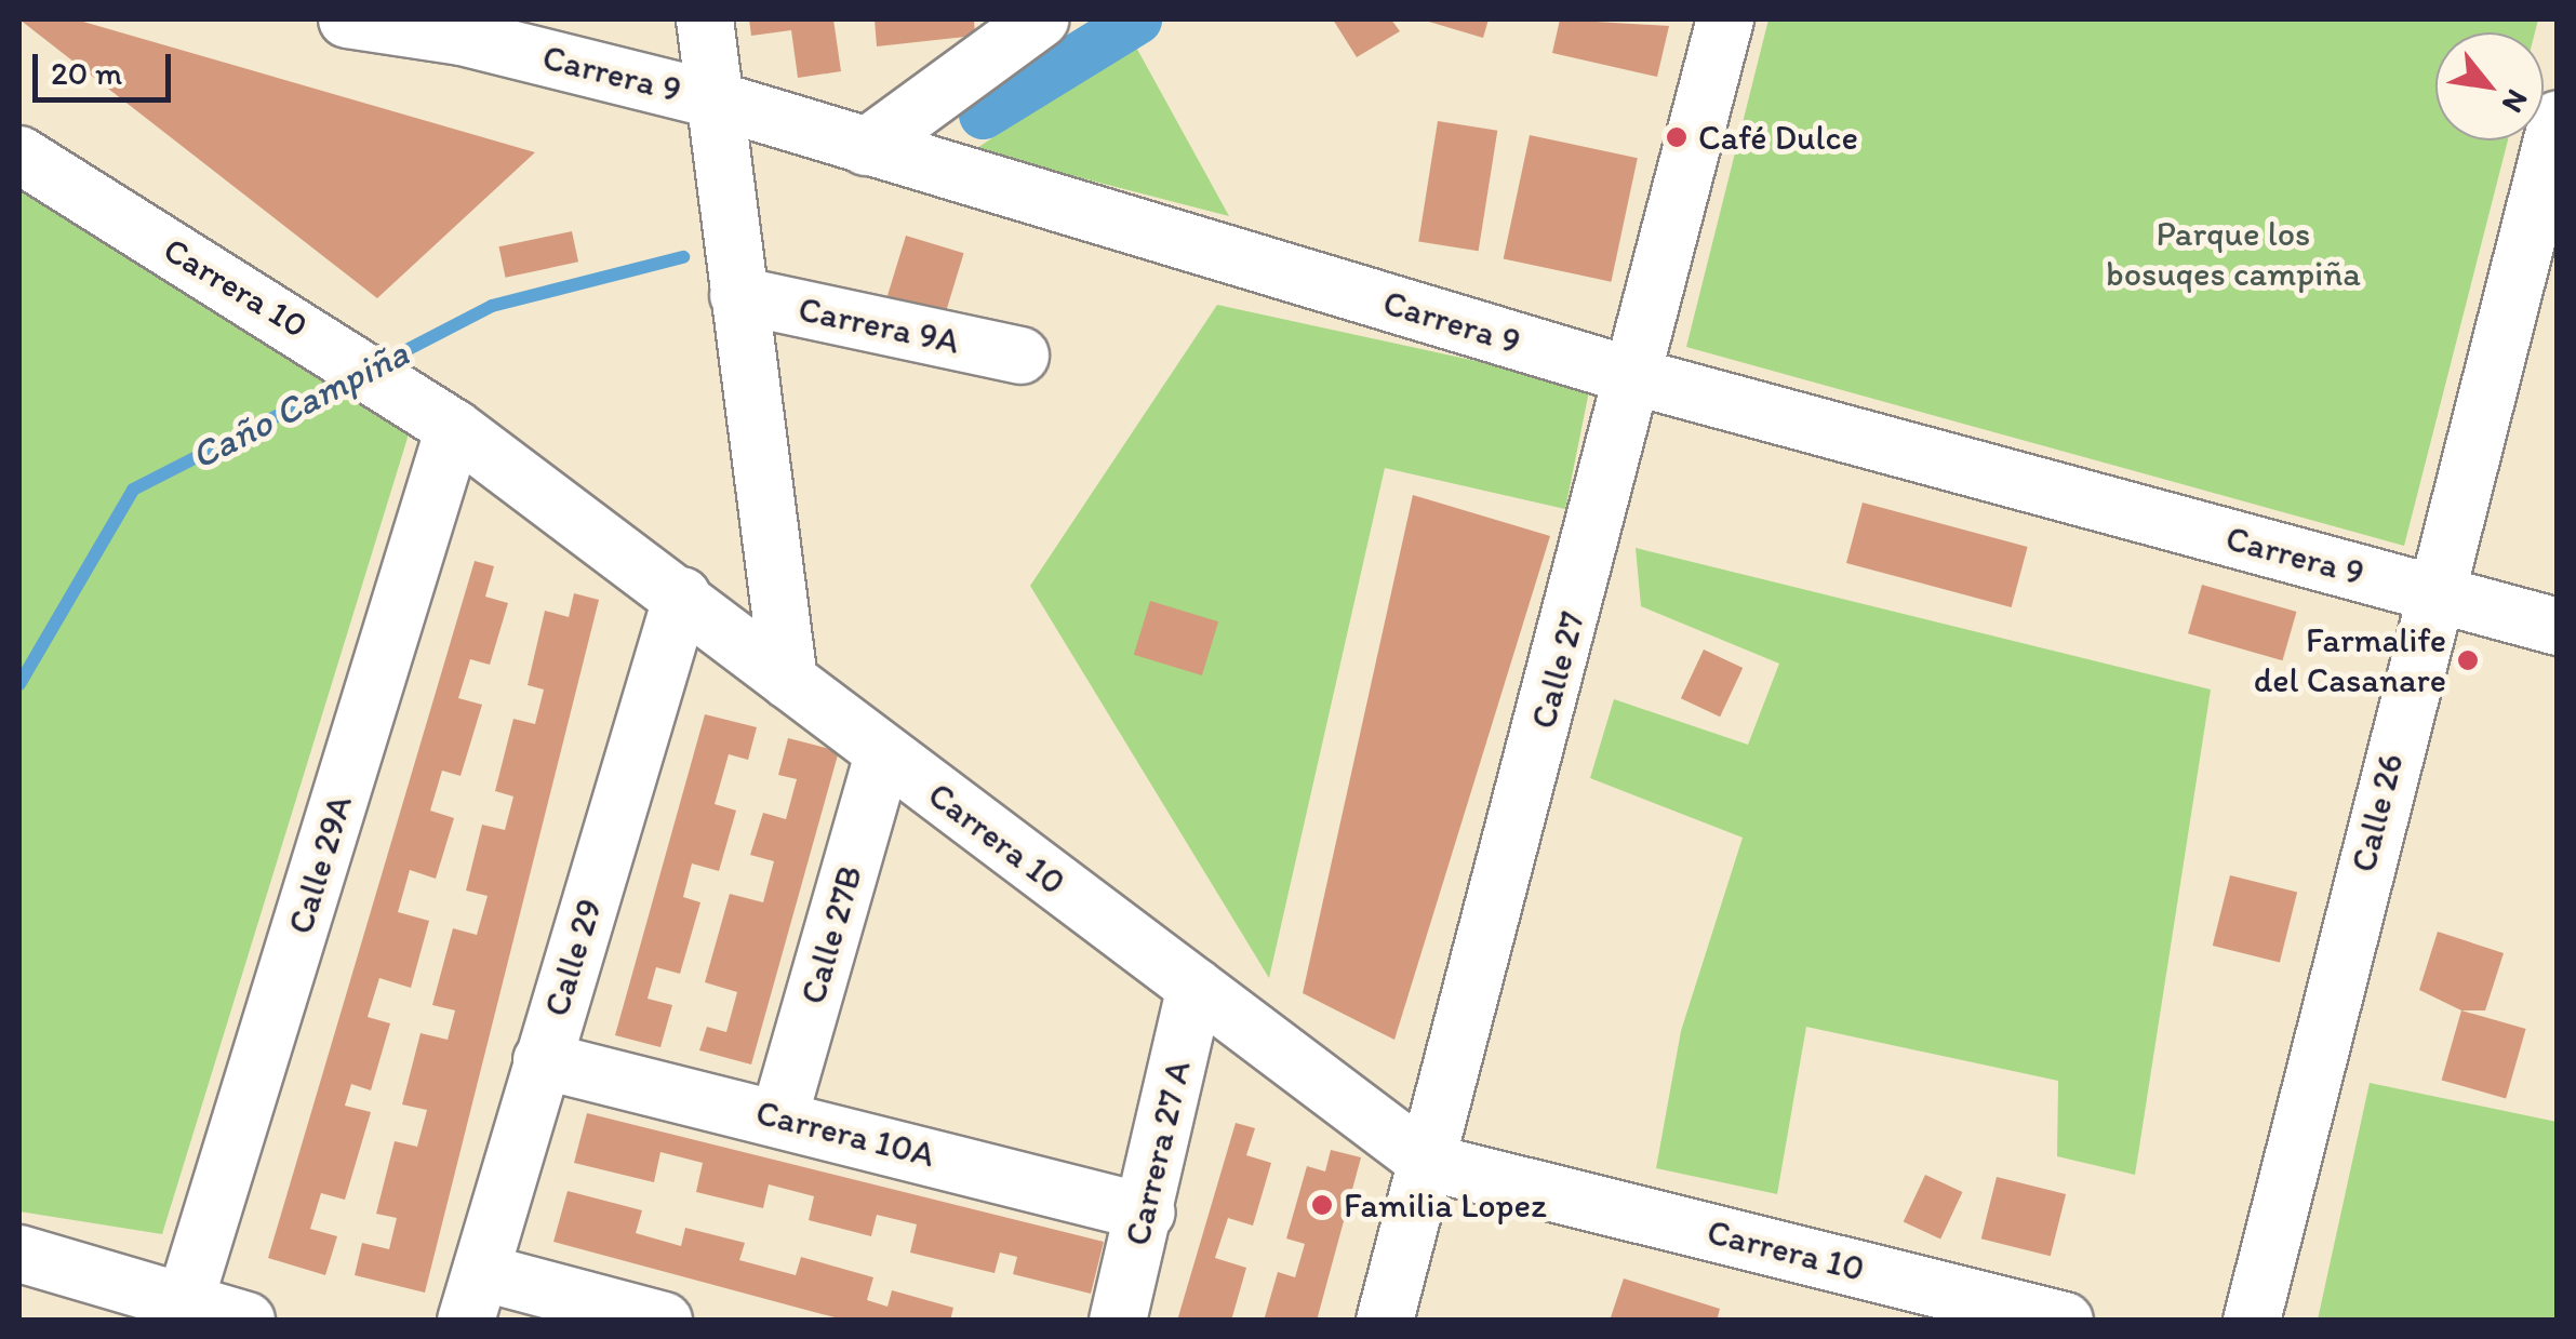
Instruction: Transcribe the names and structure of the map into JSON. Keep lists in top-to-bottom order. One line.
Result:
{"streets":{"street":["Carrera 9","Carrera 10","Carrera 9A","Calle 27","Calle 26","Calle 29A","Calle 27B","Calle 29","Carrera 10A","Carrera 27 A"]},"crossings":[["Carrera 9","Calle 27"],["Carrera 9","Calle 26"],["Carrera 10","Calle 27"],["Carrera 10","Calle 29A"],["Carrera 10","Calle 27B"],["Carrera 10","Calle 29"],["Carrera 10","Carrera 27 A"],["Calle 27B","Carrera 10A"],["Calle 29","Carrera 10A"],["Carrera 10A","Carrera 27 A"]],"water":["Caño Campiña"],"parks":["Parque los bosuqes campiña"],"places":["Café Dulce","Farmalife del Casanare","Familia Lopez"],"scale_bar":"20 m","north":"bottom right"}
